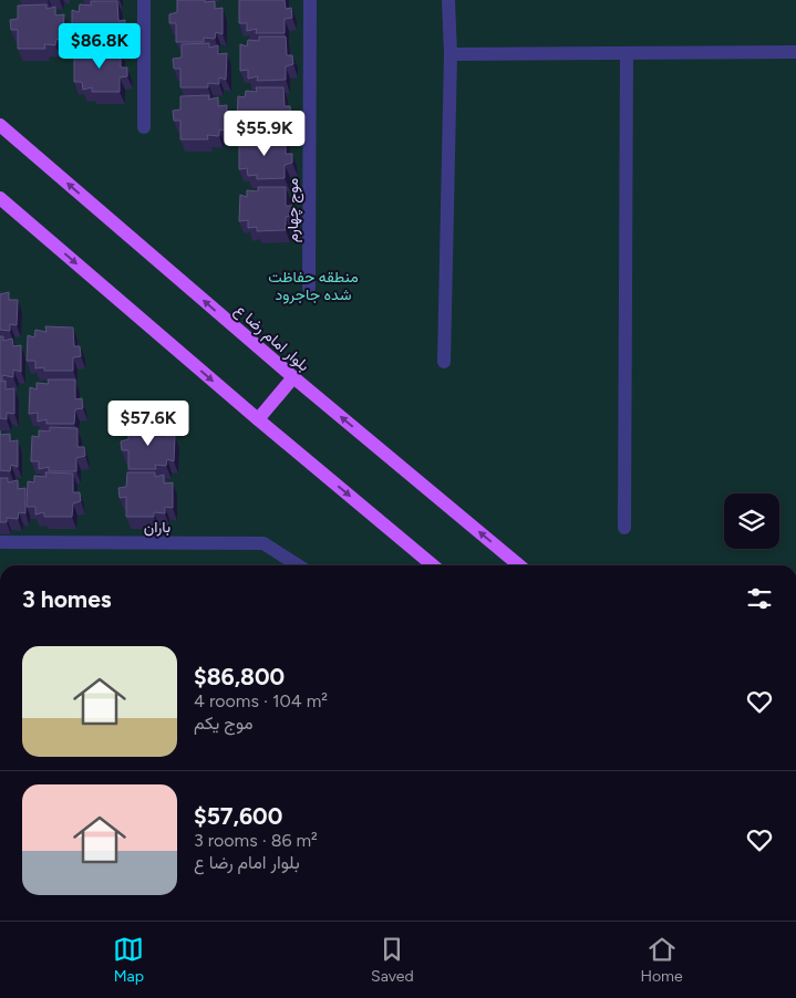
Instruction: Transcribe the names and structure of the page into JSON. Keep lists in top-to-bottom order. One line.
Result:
{"streets":{"main road":["بلوار امام رضا ع"],"street":["موج چهارم","باران"]},"parks":["منطقه حفاظت شده جاجرود"],"page":{"price":["$86.8K","$55.9K","$57.6K"],"heading":"3 homes","list":[{"name":"$86,800","note":"4 rooms · 104 m² · موج یکم"},{"name":"$57,600","note":"3 rooms · 86 m² · بلوار امام رضا ع"}],"tabs":["Map","Saved","Home"]}}
